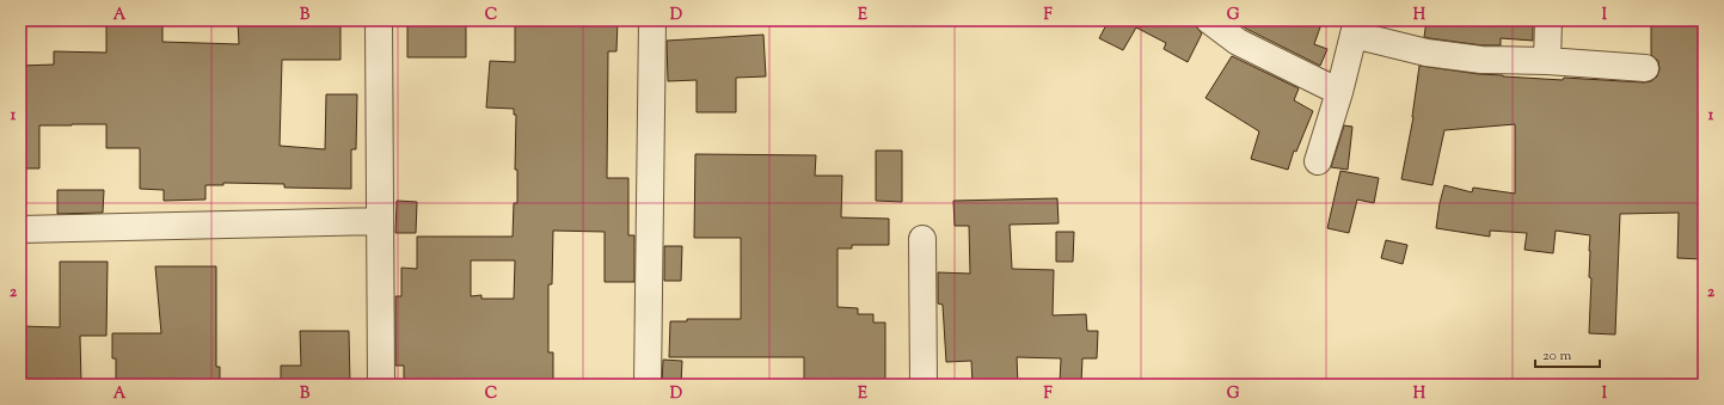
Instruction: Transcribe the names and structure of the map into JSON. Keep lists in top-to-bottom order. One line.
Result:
{"scale_bar":"20 m","grid":{"columns":["A","B","C","D","E","F","G","H","I"],"rows":["1","2"]}}
